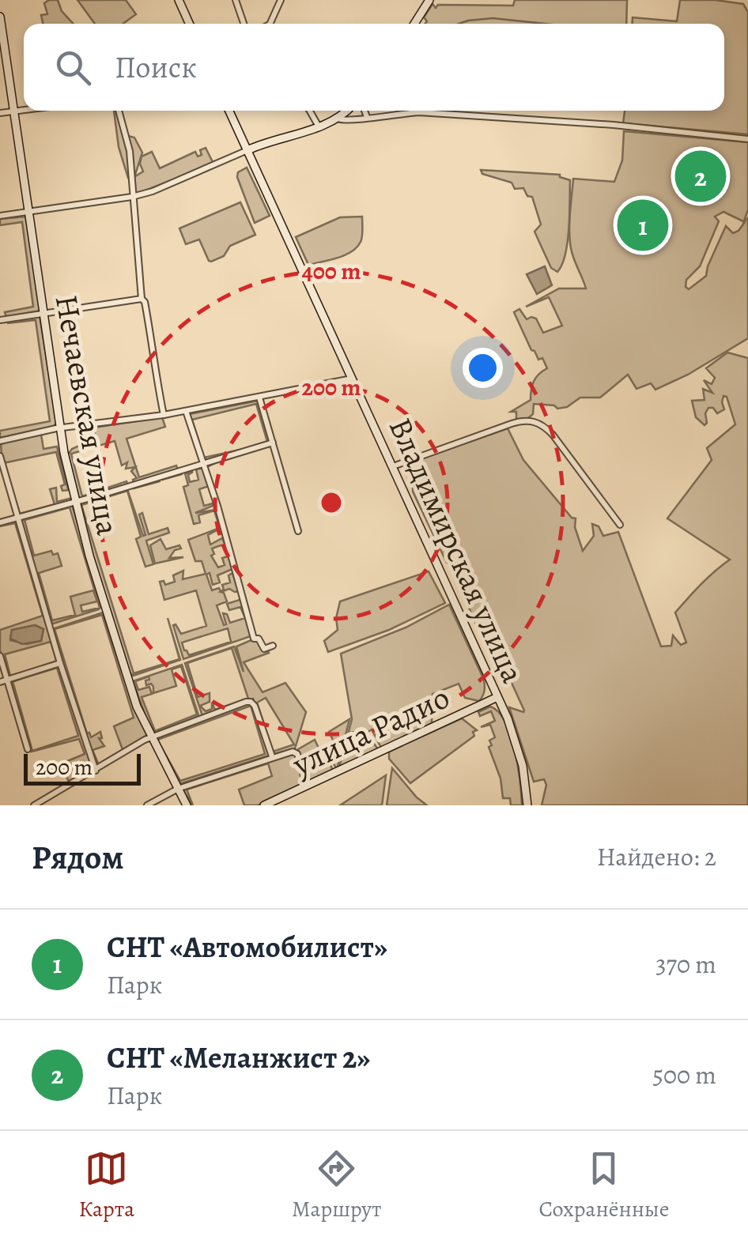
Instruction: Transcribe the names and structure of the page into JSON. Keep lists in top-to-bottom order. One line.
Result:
{"streets":{"street":["Нечаевская улица","Владимирская улица","улица Радио"]},"crossings":[["Владимирская улица","улица Радио"]],"scale_bar":"200 m","page":{"search":"Поиск","pins":["2","1"],"scale":"200 m","heading":["Рядом","Найдено: 2"],"list":[{"mark":"1","name":"СНТ «Автомобилист»","note":"Парк","value":"370 m"},{"mark":"2","name":"СНТ «Меланжист 2»","note":"Парк","value":"500 m"}],"nav":["Карта","Маршрут","Сохранённые"]},"rings":["400 m","200 m"]}
